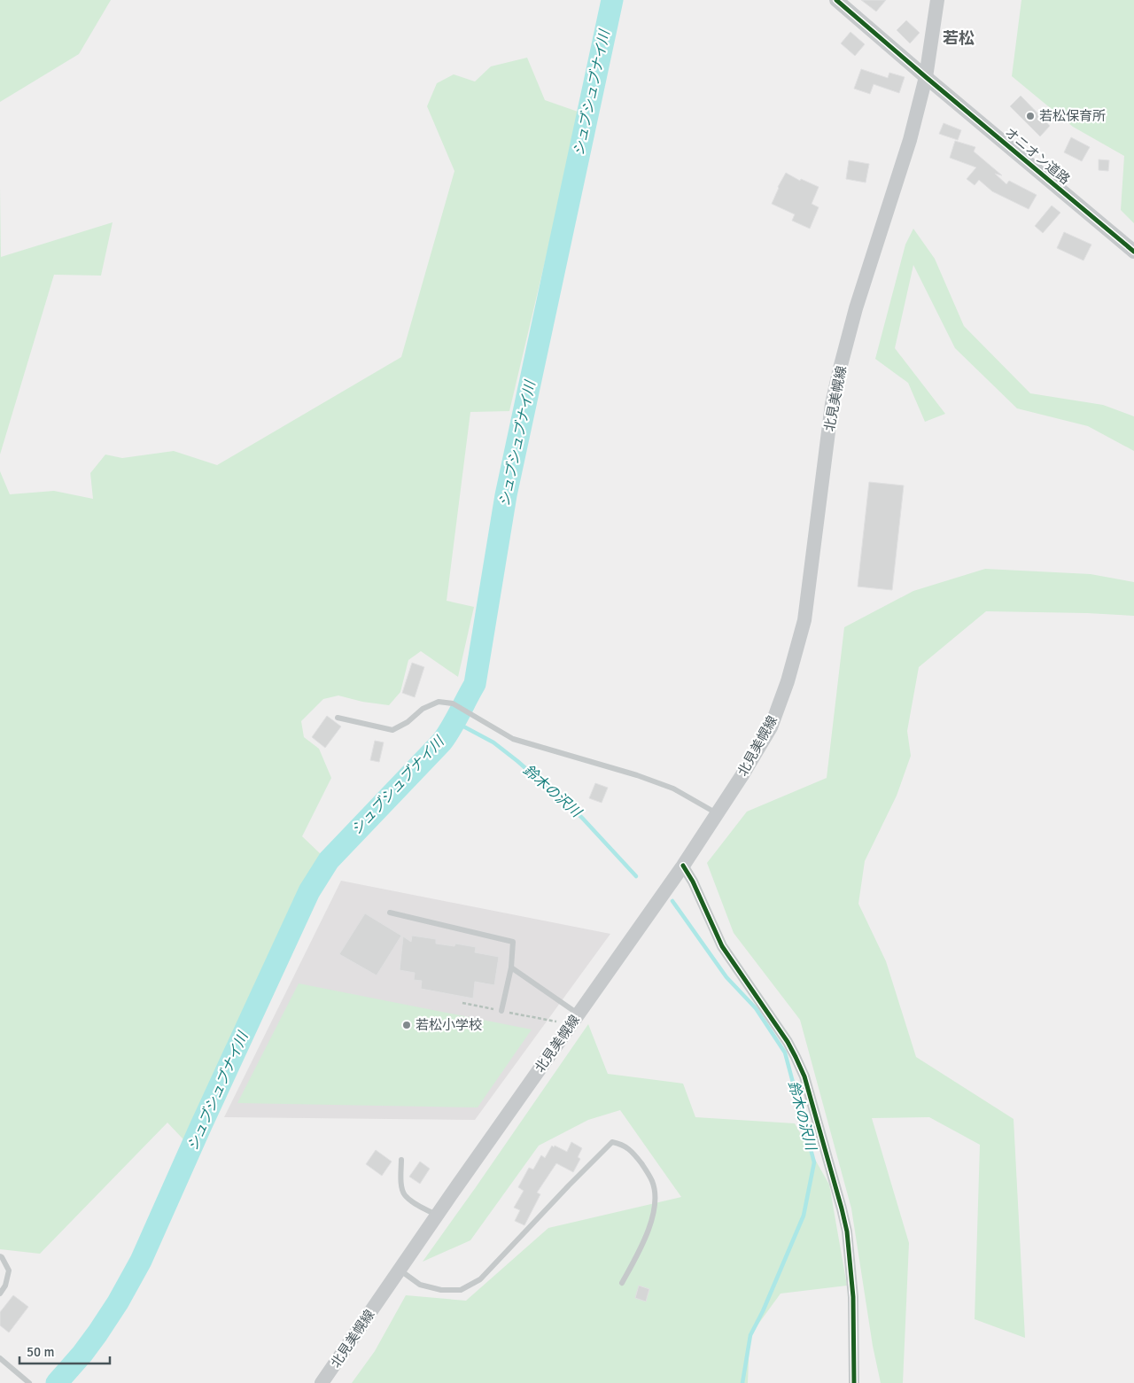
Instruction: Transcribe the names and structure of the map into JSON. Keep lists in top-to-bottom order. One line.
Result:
{"streets":{"main road":["オニオン道路","北見美幌線"]},"crossings":[["オニオン道路","北見美幌線"]],"districts":["若松"],"water":["シュブシュブナイ川","鈴木の沢川"],"places":["若松保育所","若松小学校"],"scale_bar":"50 m"}
